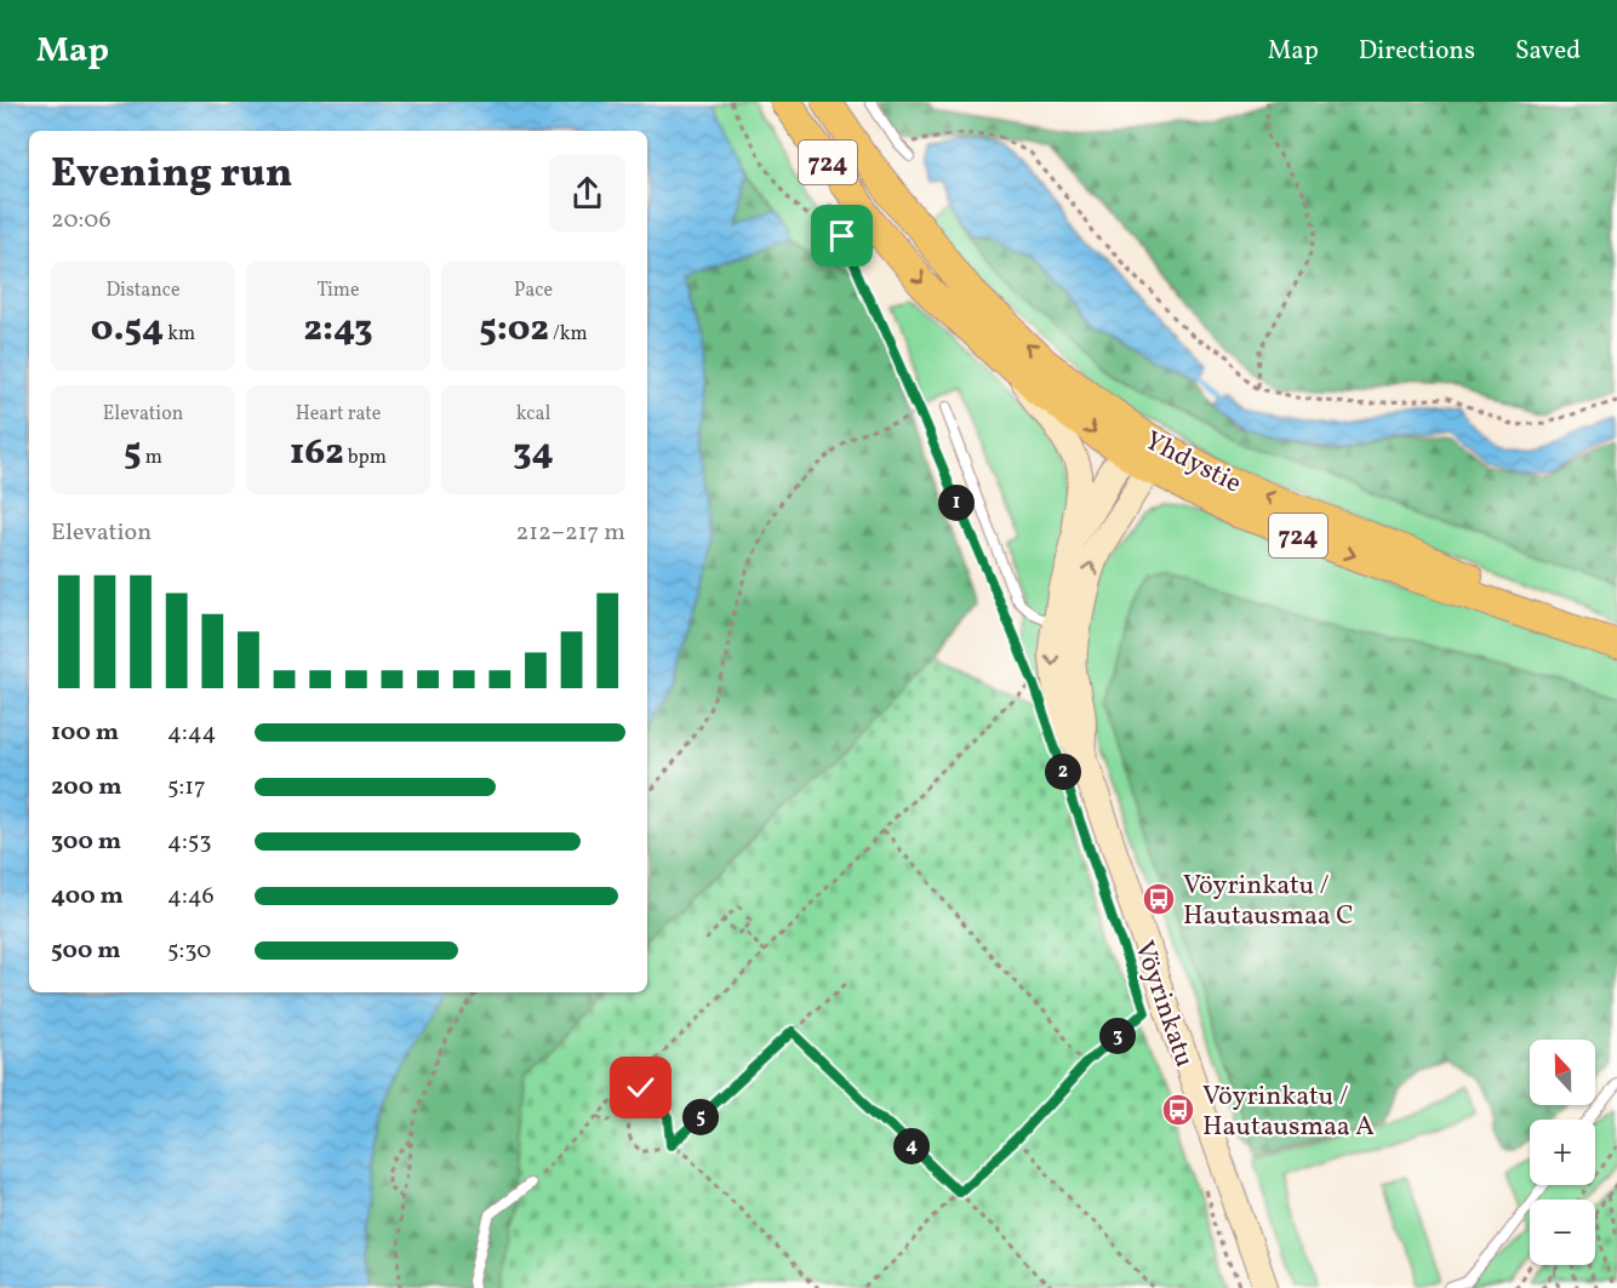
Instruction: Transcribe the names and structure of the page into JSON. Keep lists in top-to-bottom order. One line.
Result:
{"streets":{"main road":["724","Yhdystie","Vöyrinkatu"]},"crossings":[["Yhdystie","Vöyrinkatu"]],"places":{"bus stop":["Vöyrinkatu / Hautausmaa C","Vöyrinkatu / Hautausmaa A"]},"north":"top","page":{"header":"Map","nav":["Map","Directions","Saved"],"heading":["Evening run","20:06"],"stats":[["Distance","0.54 km"],["Time","2:43"],["Pace","5:02 /km"],["Elevation","5 m"],["Heart rate","162 bpm"],["kcal","34"]],"pins":["1","2","3","5","4"],"chart":["Elevation","212–217 m"],"list":[{"name":"100 m","note":"4:44"},{"name":"200 m","note":"5:17"},{"name":"300 m","note":"4:53"},{"name":"400 m","note":"4:46"},{"name":"500 m","note":"5:30"}],"map_buttons":["+","−"]}}
